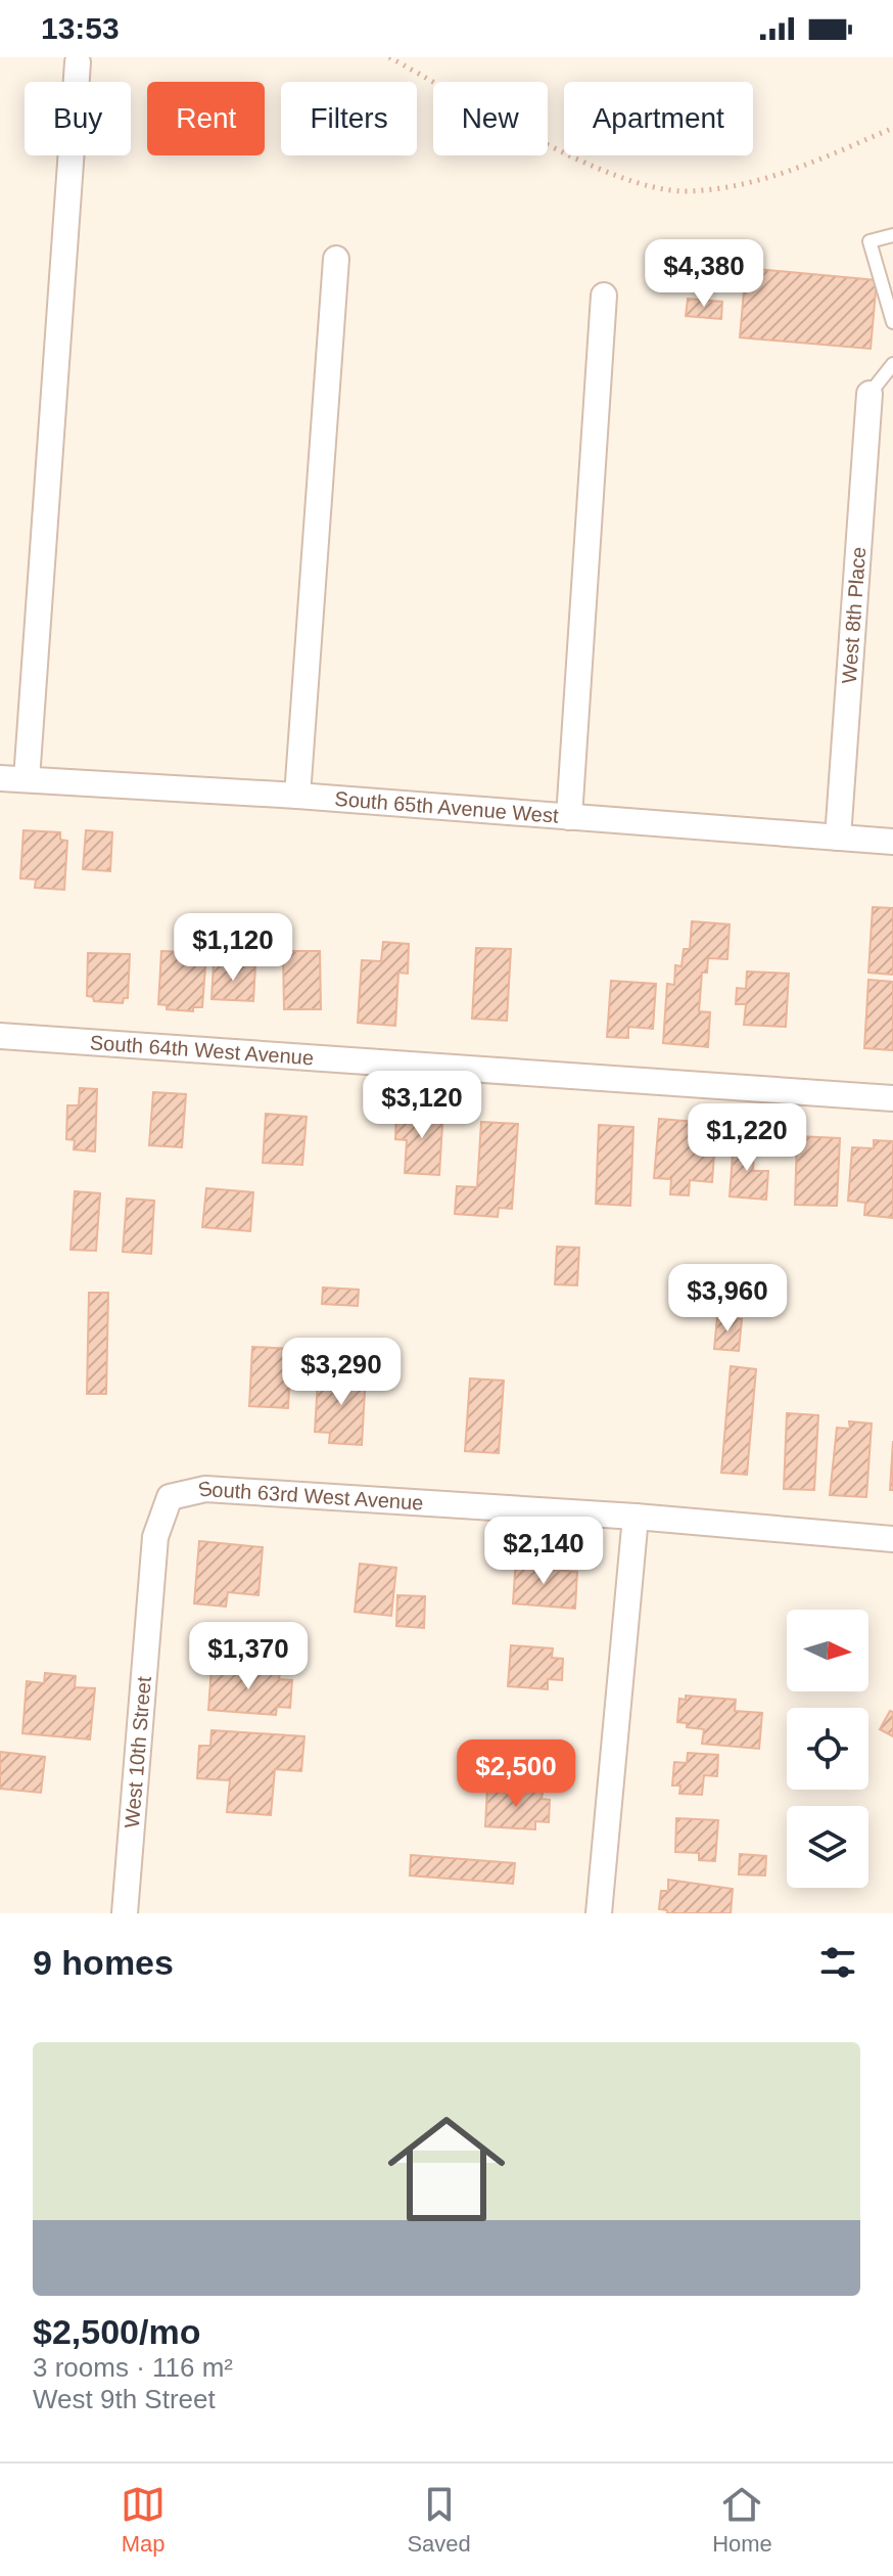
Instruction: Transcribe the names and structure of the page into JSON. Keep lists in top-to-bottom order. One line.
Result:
{"streets":{"street":["West 8th Place","South 65th Avenue West","South 64th West Avenue","South 63rd West Avenue","West 10th Street"]},"crossings":[["West 8th Place","South 65th Avenue West"],["South 63rd West Avenue","West 10th Street"]],"north":"right","page":{"status":"13:53","chip":["Buy","Rent","Filters","New","Apartment"],"price":["$4,380","$1,120","$3,120","$1,220","$3,960","$3,290","$2,140","$1,370","$2,500"],"heading":"9 homes","list":[{"name":"$2,500/mo","note":"3 rooms · 116 m² · West 9th Street"}],"tabs":["Map","Saved","Home"]}}
